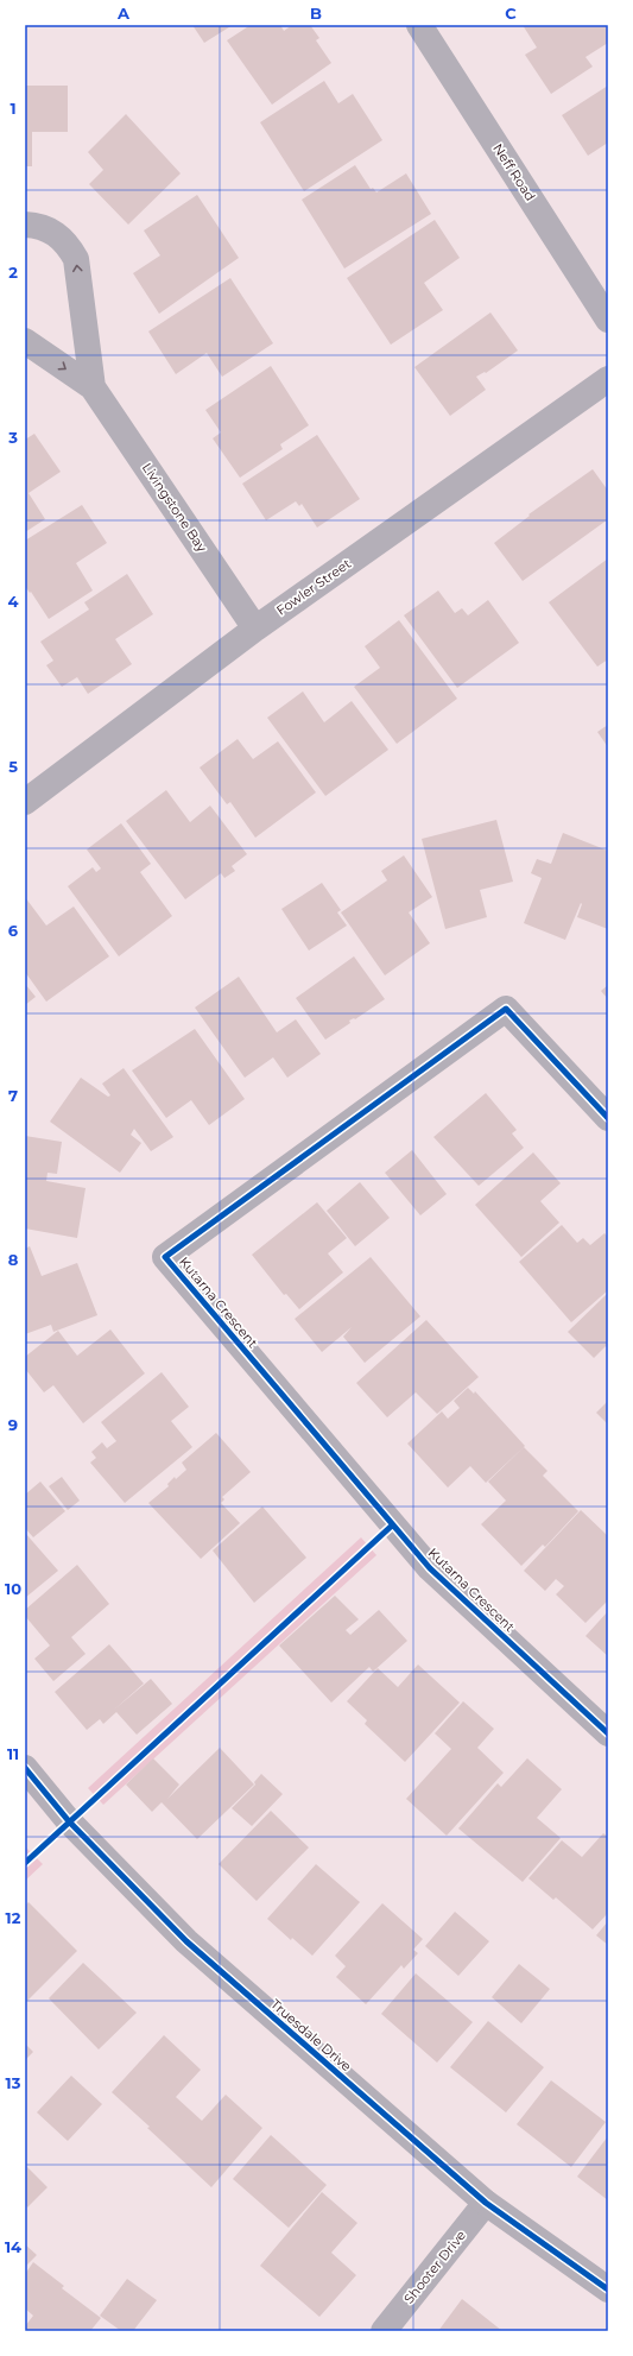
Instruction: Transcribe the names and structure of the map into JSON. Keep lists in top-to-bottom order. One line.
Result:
{"streets":{"street":["Neff Road","Livingstone Bay","Fowler Street","Kutarna Crescent","Truesdale Drive","Shooter Drive"]},"crossings":[["Livingstone Bay","Fowler Street"],["Truesdale Drive","Shooter Drive"]],"grid":{"columns":["A","B","C"],"rows":["1","2","3","4","5","6","7","8","9","10","11","12","13","14"]}}
